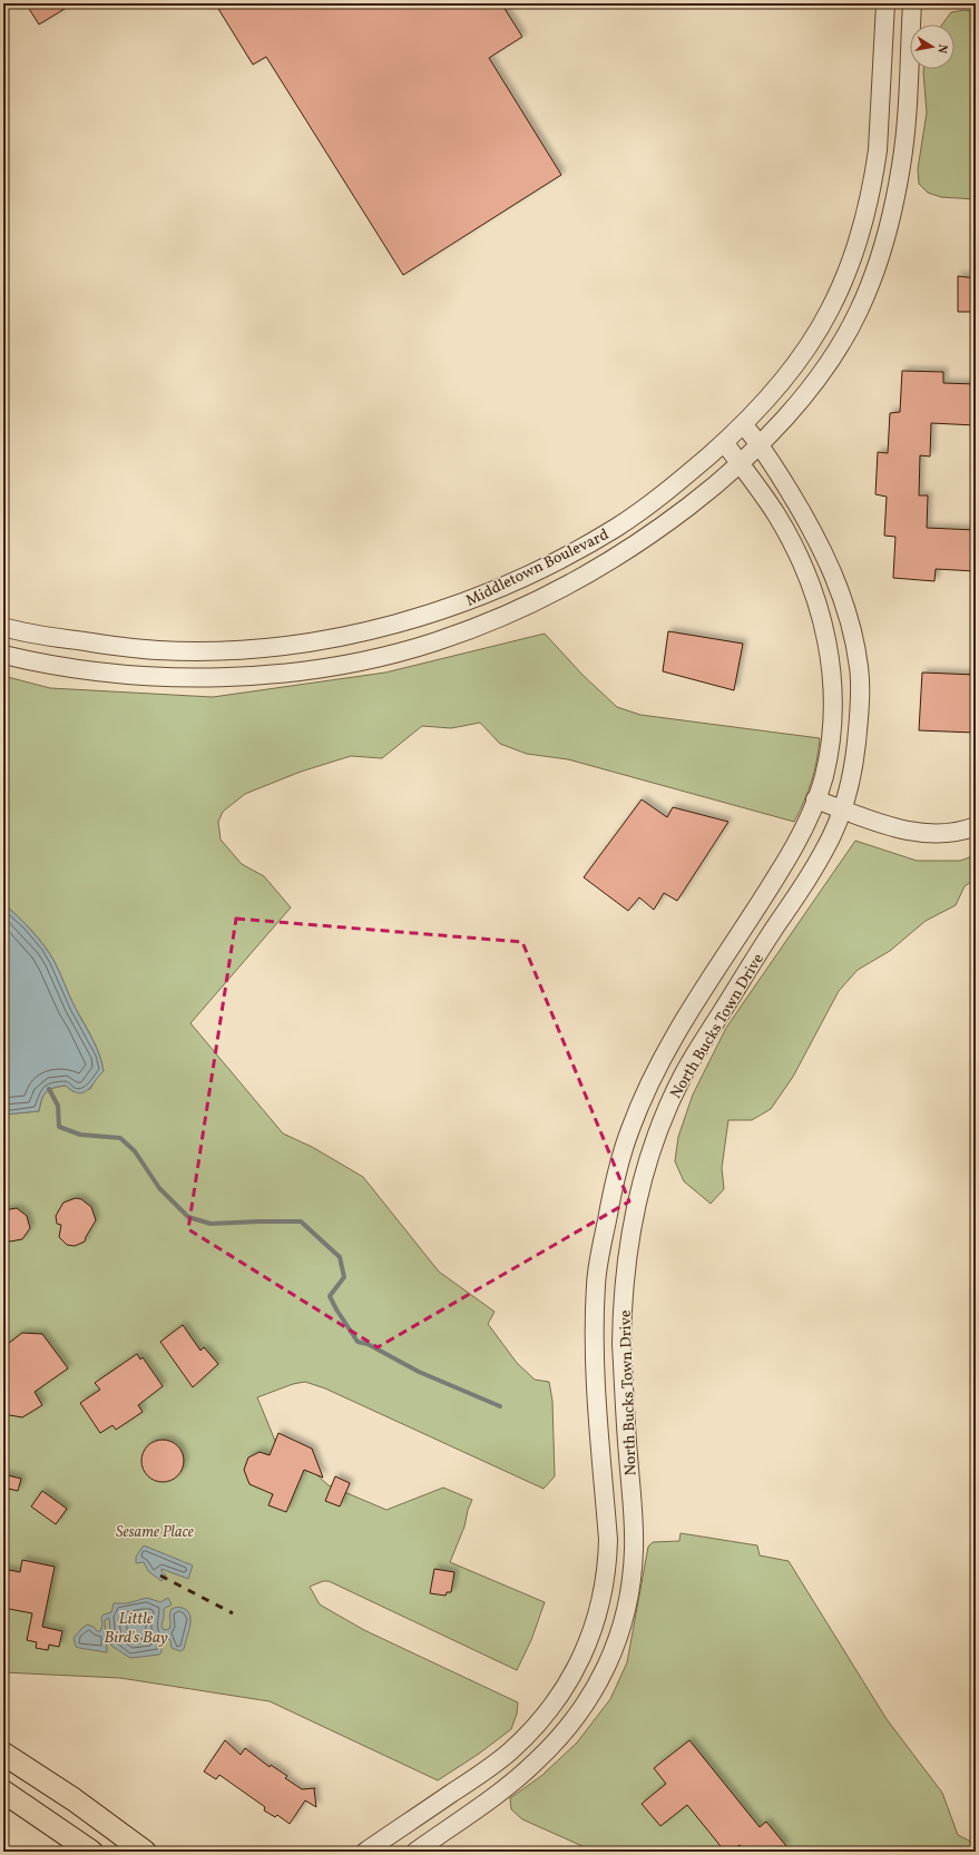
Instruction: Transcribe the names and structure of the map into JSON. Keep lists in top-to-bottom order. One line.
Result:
{"streets":{"street":["Middletown Boulevard","North Bucks Town Drive"]},"crossings":[["Middletown Boulevard","North Bucks Town Drive"]],"water":["Little Bird's Bay"],"parks":["Sesame Place"],"north":"right"}
